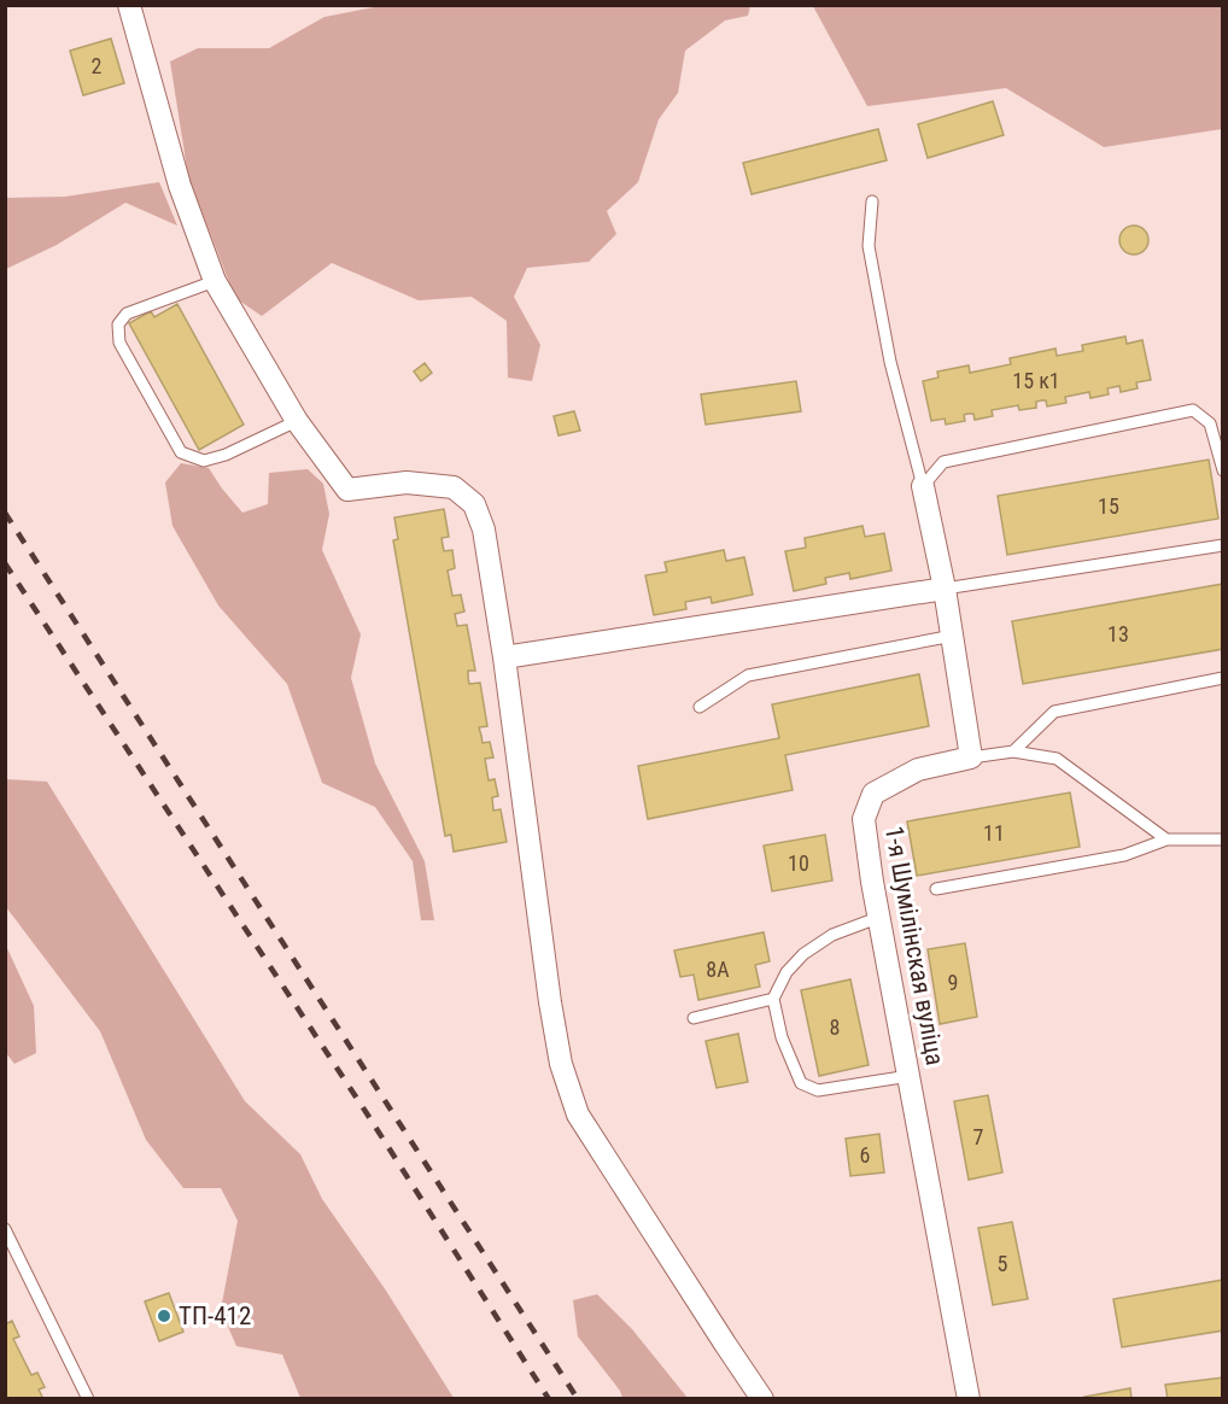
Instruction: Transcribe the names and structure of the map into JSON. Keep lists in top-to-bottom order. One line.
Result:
{"streets":{"street":["1-я Шумілінская вуліца"]},"places":["ТП-412"],"house_numbers":["2","15 к1","15","13","11","10","8А","9","8","7","6","5"]}
